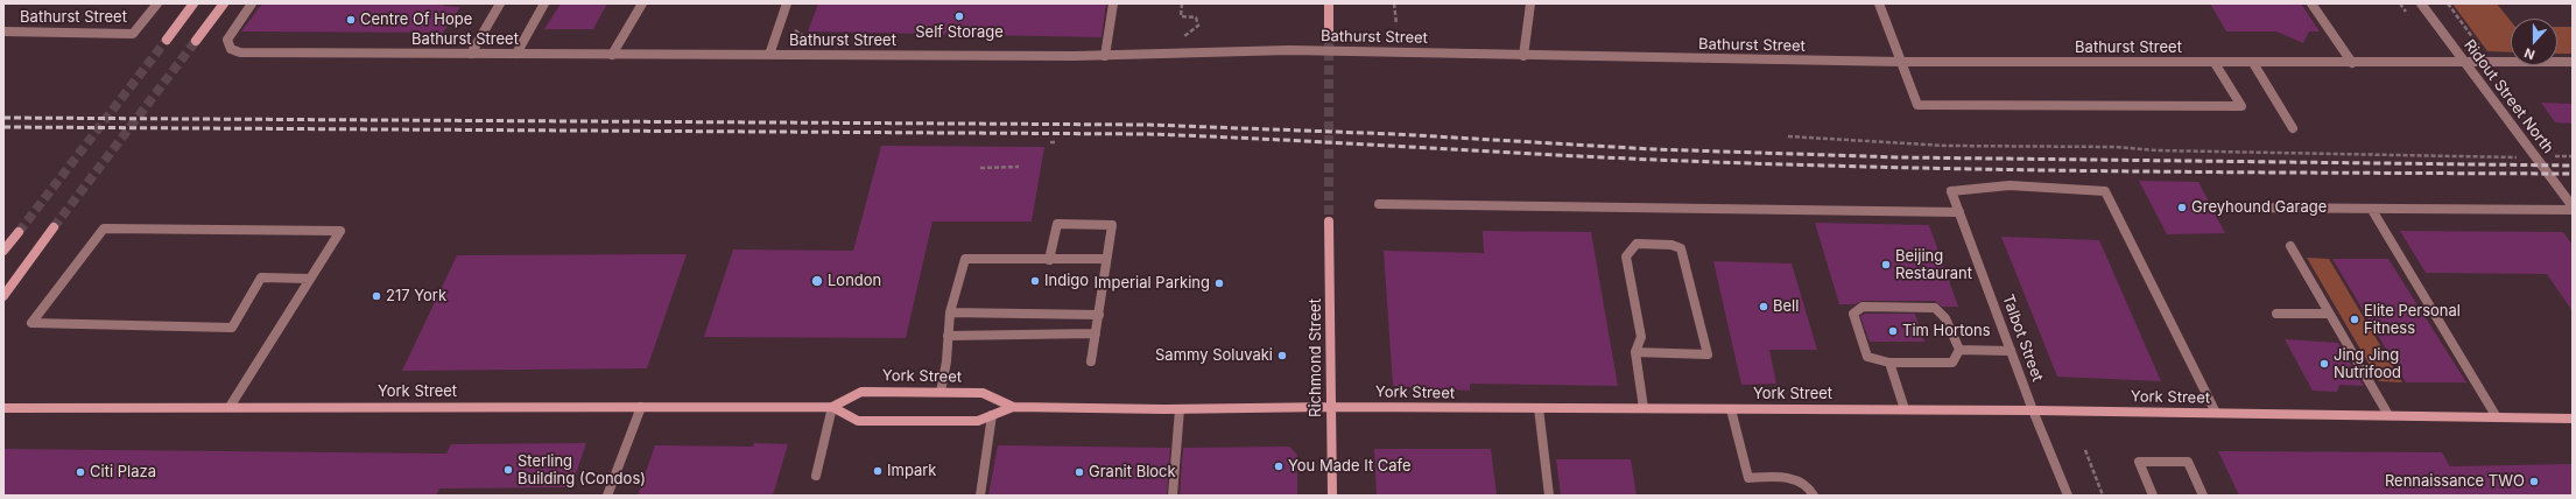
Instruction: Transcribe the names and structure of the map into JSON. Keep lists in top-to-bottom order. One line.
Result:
{"streets":{"main road":["Richmond Street","York Street"],"street":["Bathurst Street","Ridout Street North","Talbot Street"]},"crossings":[["Bathurst Street","Ridout Street North"],["Talbot Street","York Street"],["Richmond Street","York Street"]],"places":["Self Storage","Centre Of Hope","Greyhound Garage","Beijing Restaurant","London","Indigo","Imperial Parking","217 York","Bell","Elite Personal Fitness","Tim Hortons","Sammy Soluvaki","Jing Jing Nutrifood","You Made It Cafe","Sterling Building (Condos)","Impark","Citi Plaza","Granit Block","Rennaissance TWO"],"north":"bottom"}
